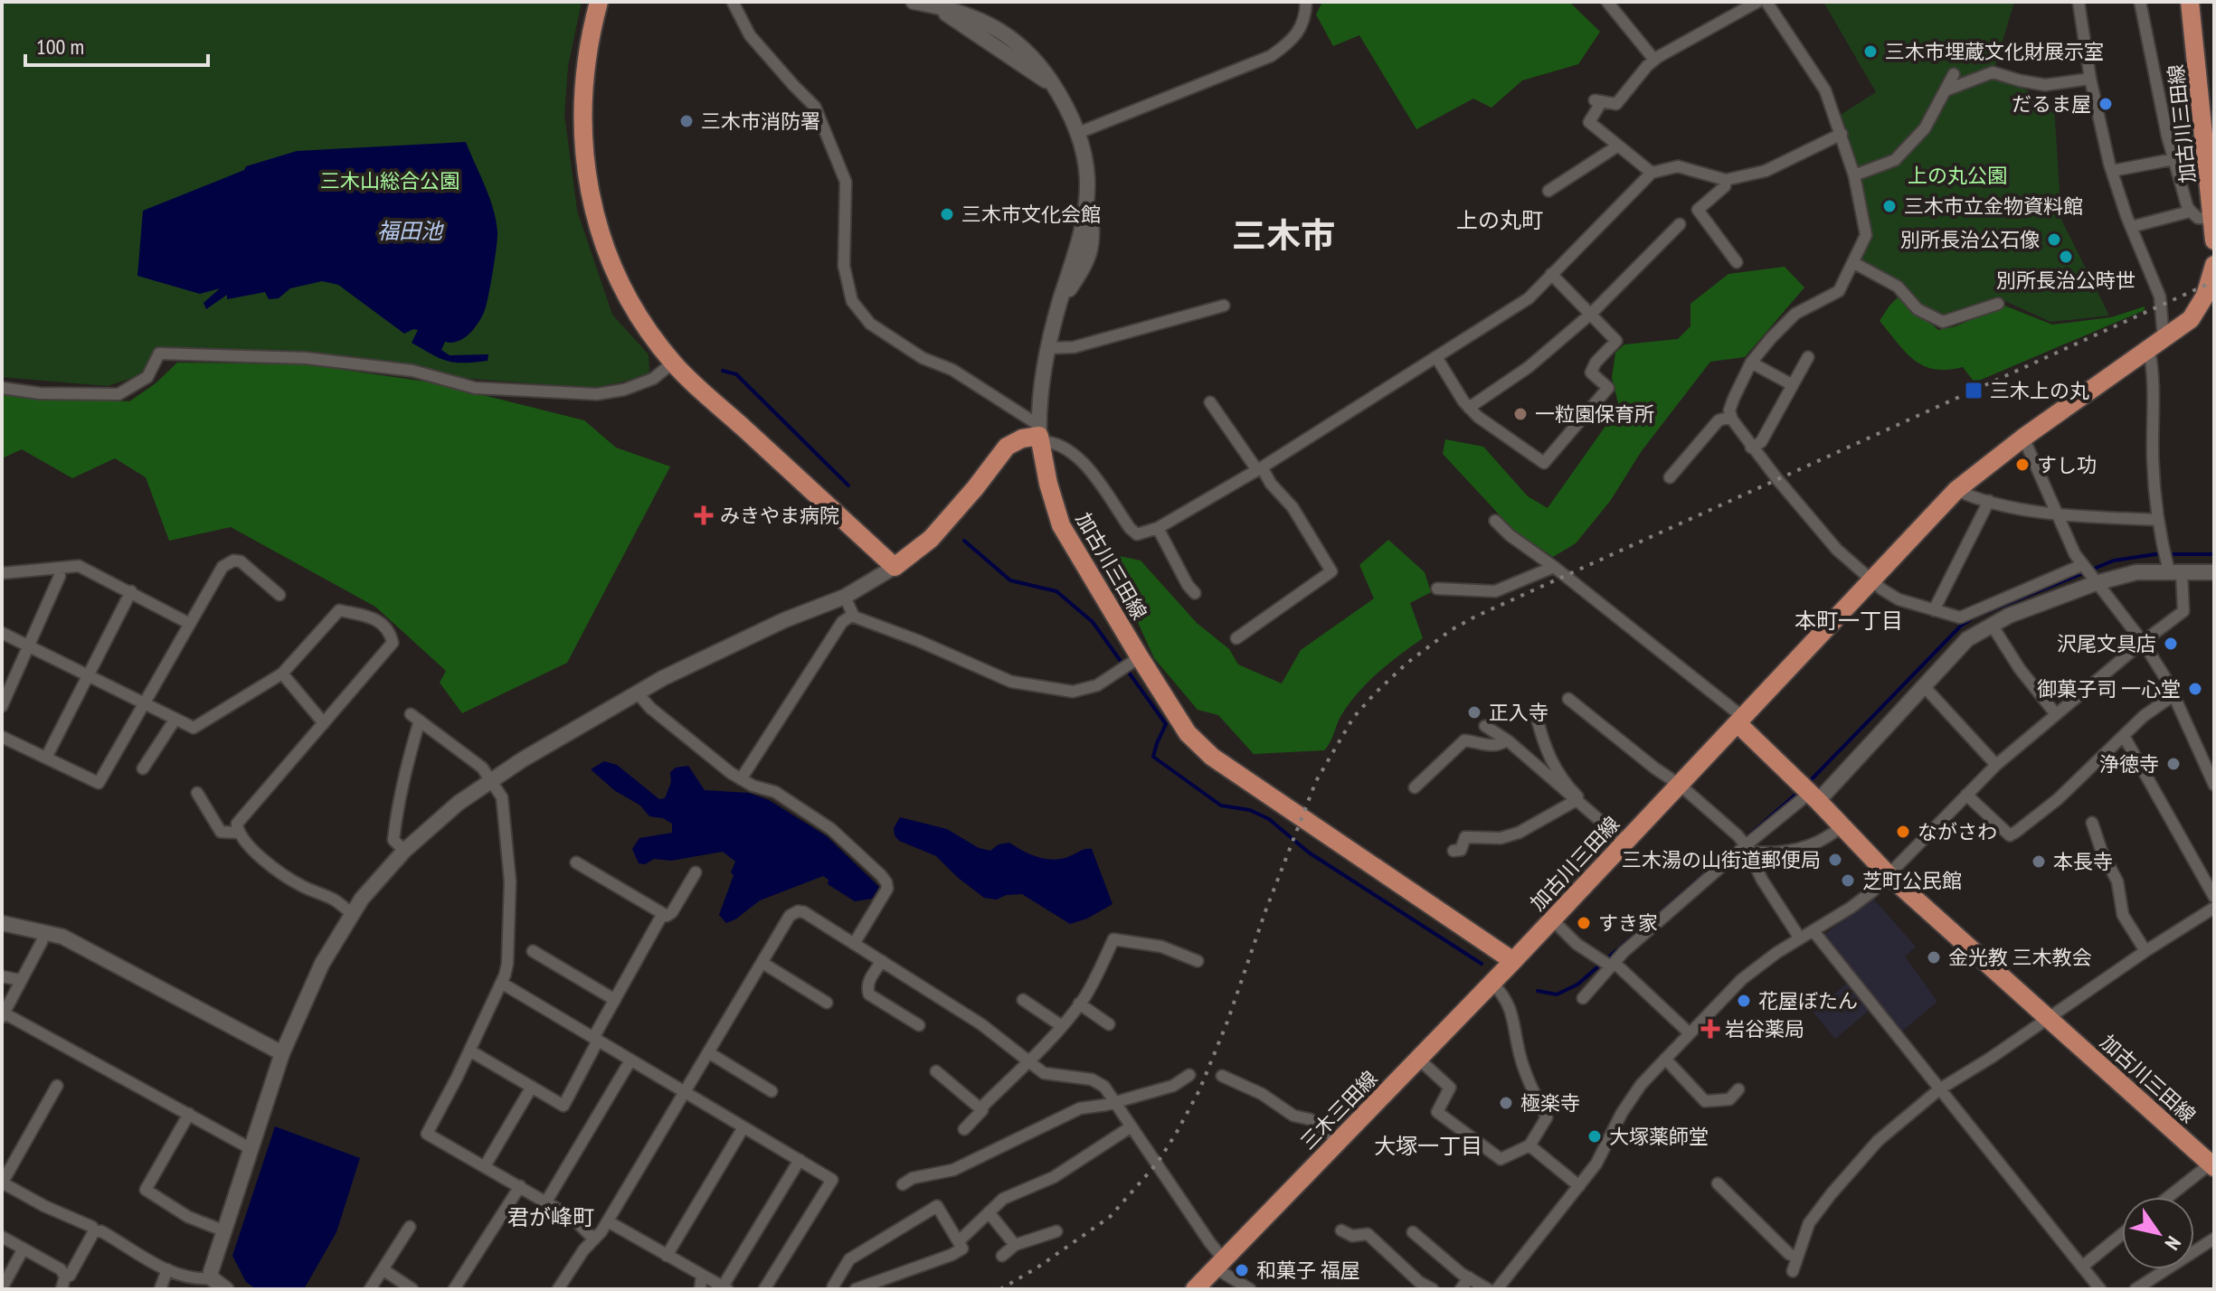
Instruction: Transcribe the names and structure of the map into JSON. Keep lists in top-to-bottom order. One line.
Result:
{"streets":{"main road":["加古川三田線","三木三田線"]},"crossings":[["加古川三田線","三木三田線"]],"districts":["上の丸町","三木市","本町一丁目","大塚一丁目","君が峰町"],"water":["福田池"],"parks":["上の丸公園","三木山総合公園"],"places":{"other":["三木市埋蔵文化財展示室","だるま屋","三木市消防署","三木市立金物資料館","三木市文化会館","別所長治公石像","別所長治公時世","一粒園保育所","すし功","沢尾文具店","御菓子司 一心堂","正入寺","浄徳寺","ながさわ","三木湯の山街道郵便局","本長寺","芝町公民館","すき家","金光教 三木教会","花屋ぼたん","極楽寺","大塚薬師堂","和菓子 福屋"],"transit":["三木上の丸"],"health":["みきやま病院","岩谷薬局"]},"scale_bar":"100 m","north":"bottom right"}
